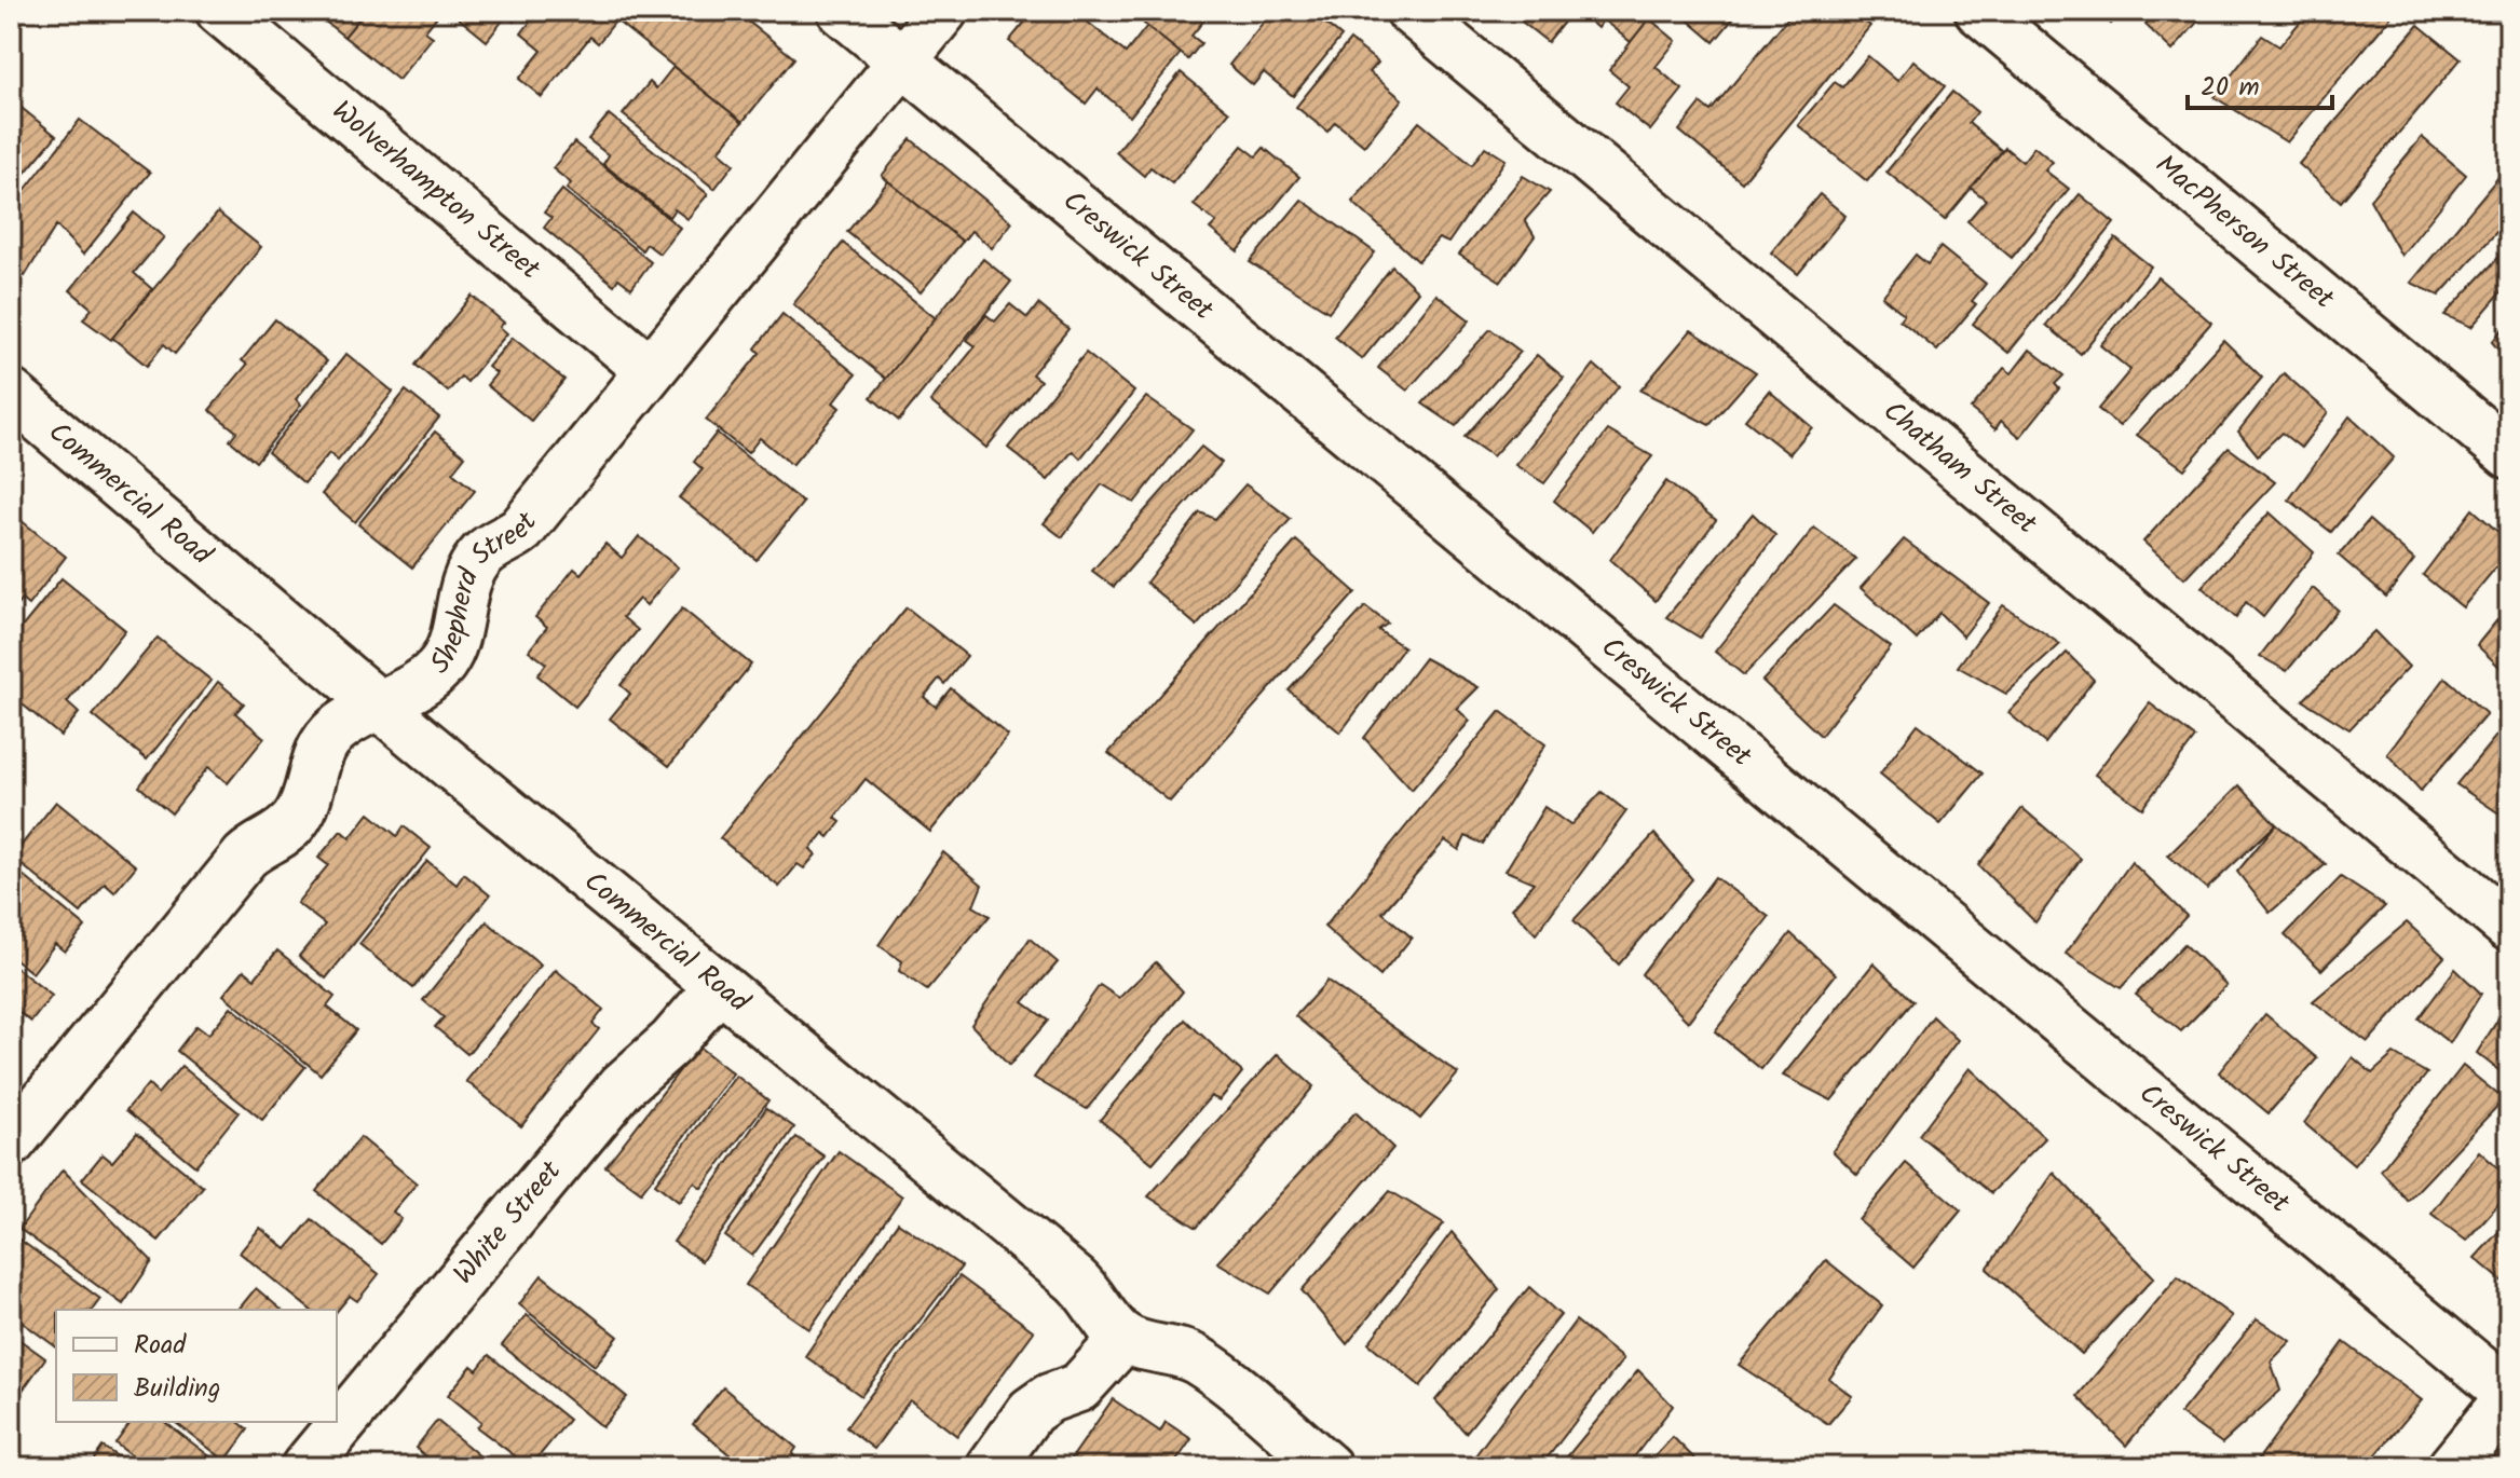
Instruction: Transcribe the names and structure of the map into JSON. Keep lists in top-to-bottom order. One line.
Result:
{"streets":{"street":["Wolverhampton Street","MacPherson Street","Creswick Street","Chatham Street","Commercial Road","Shepherd Street","White Street"]},"crossings":[["Wolverhampton Street","Shepherd Street"],["Creswick Street","Shepherd Street"],["Commercial Road","Shepherd Street"],["Commercial Road","White Street"]],"legend":["Road","Building"],"scale_bar":"20 m"}
